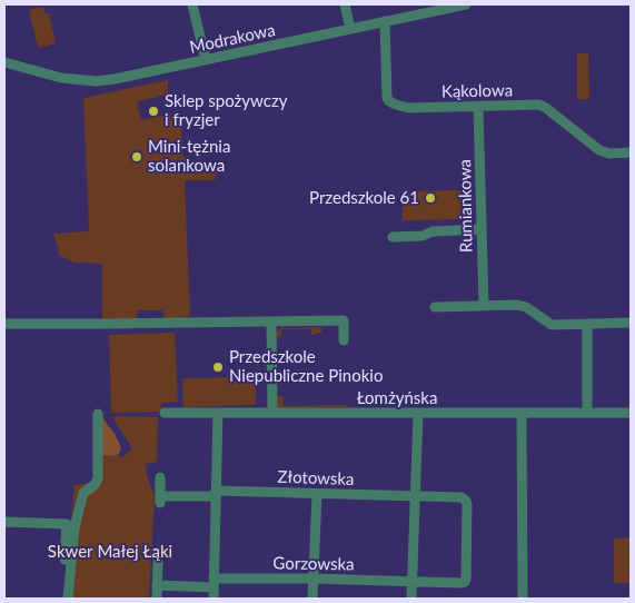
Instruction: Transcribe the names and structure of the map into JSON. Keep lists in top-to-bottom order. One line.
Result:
{"streets":{"street":["Modrakowa","Kąkolowa","Rumiankowa","Łomżyńska","Złotowska","Gorzowska"]},"crossings":[["Modrakowa","Kąkolowa"],["Kąkolowa","Rumiankowa"],["Złotowska","Gorzowska"]],"parks":["Skwer Małej Łąki"],"places":["Sklep spożywczy i fryzjer","Mini-tężnia solankowa","Przedszkole 61","Przedszkole Niepubliczne Pinokio"]}
